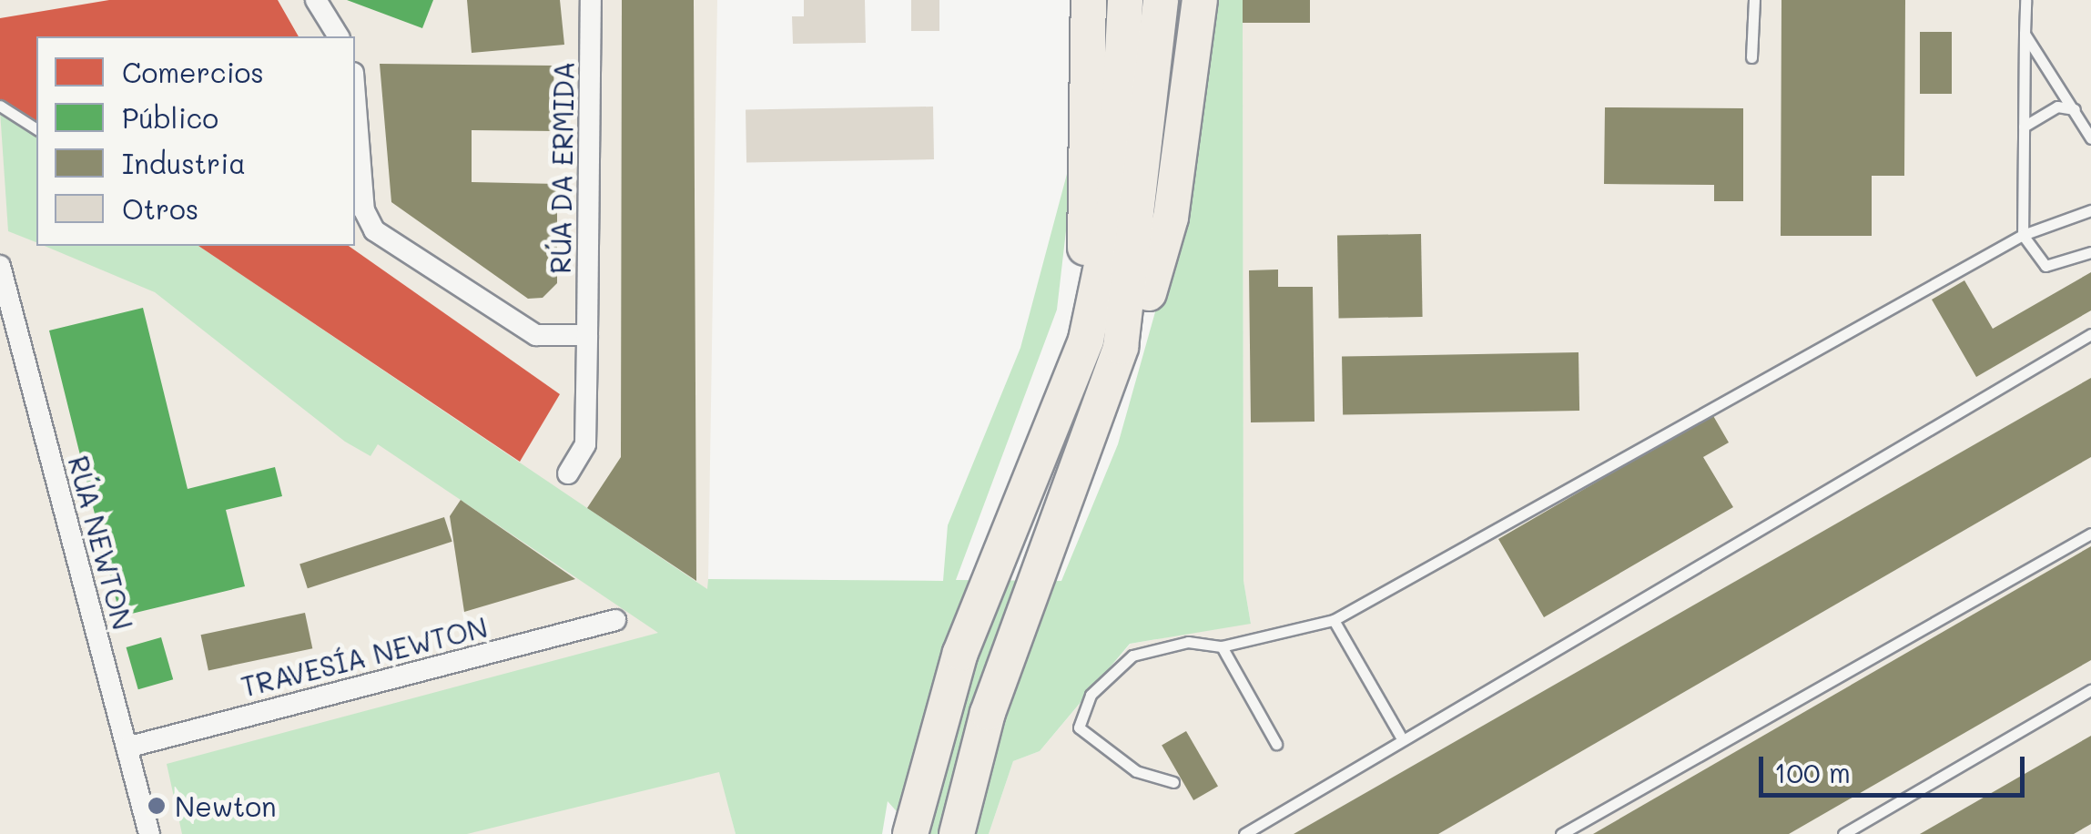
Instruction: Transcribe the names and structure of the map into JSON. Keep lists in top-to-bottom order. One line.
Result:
{"streets":{"street":["RÚA DA ERMIDA","RÚA NEWTON","TRAVESÍA NEWTON"]},"crossings":[["RÚA NEWTON","TRAVESÍA NEWTON"]],"places":["Newton"],"legend":["Comercios","Público","Industria","Otros"],"scale_bar":"100 m"}
